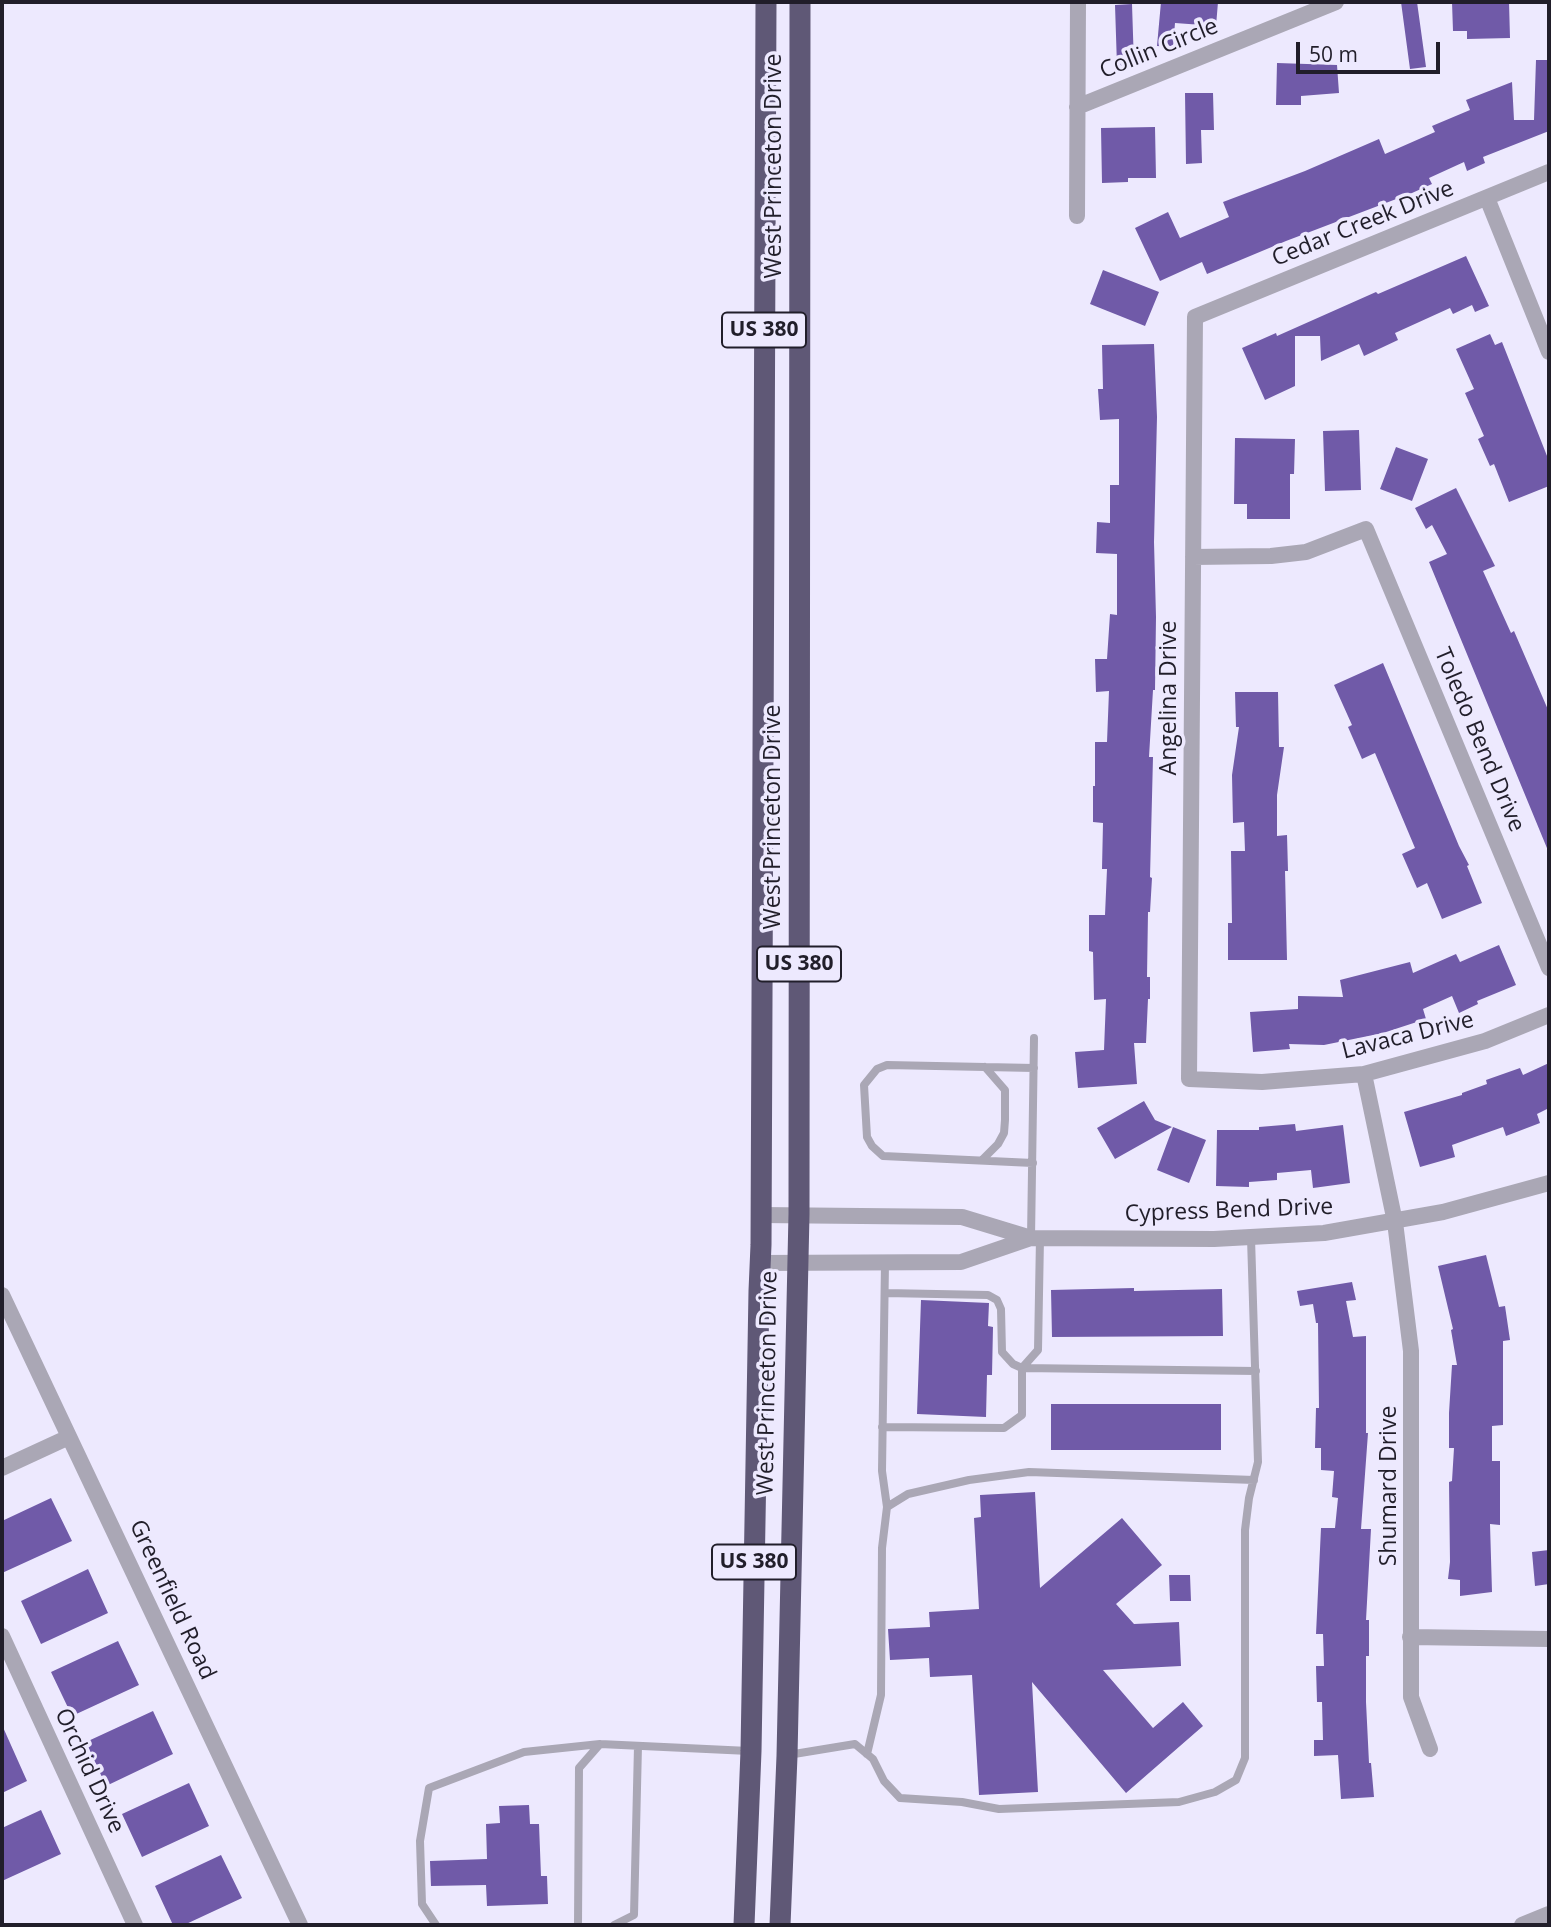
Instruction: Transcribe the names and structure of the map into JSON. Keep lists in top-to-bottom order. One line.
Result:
{"streets":{"highway":["West Princeton Drive","US 380"],"street":["Collin Circle","Cedar Creek Drive","Angelina Drive","Toledo Bend Drive","Lavaca Drive","Cypress Bend Drive","Shumard Drive","Greenfield Road","Orchid Drive"]},"crossings":[["West Princeton Drive","Cypress Bend Drive"],["Cedar Creek Drive","Angelina Drive"],["Angelina Drive","Toledo Bend Drive"],["Angelina Drive","Lavaca Drive"],["Lavaca Drive","Shumard Drive"],["Cypress Bend Drive","Shumard Drive"]],"scale_bar":"50 m"}
